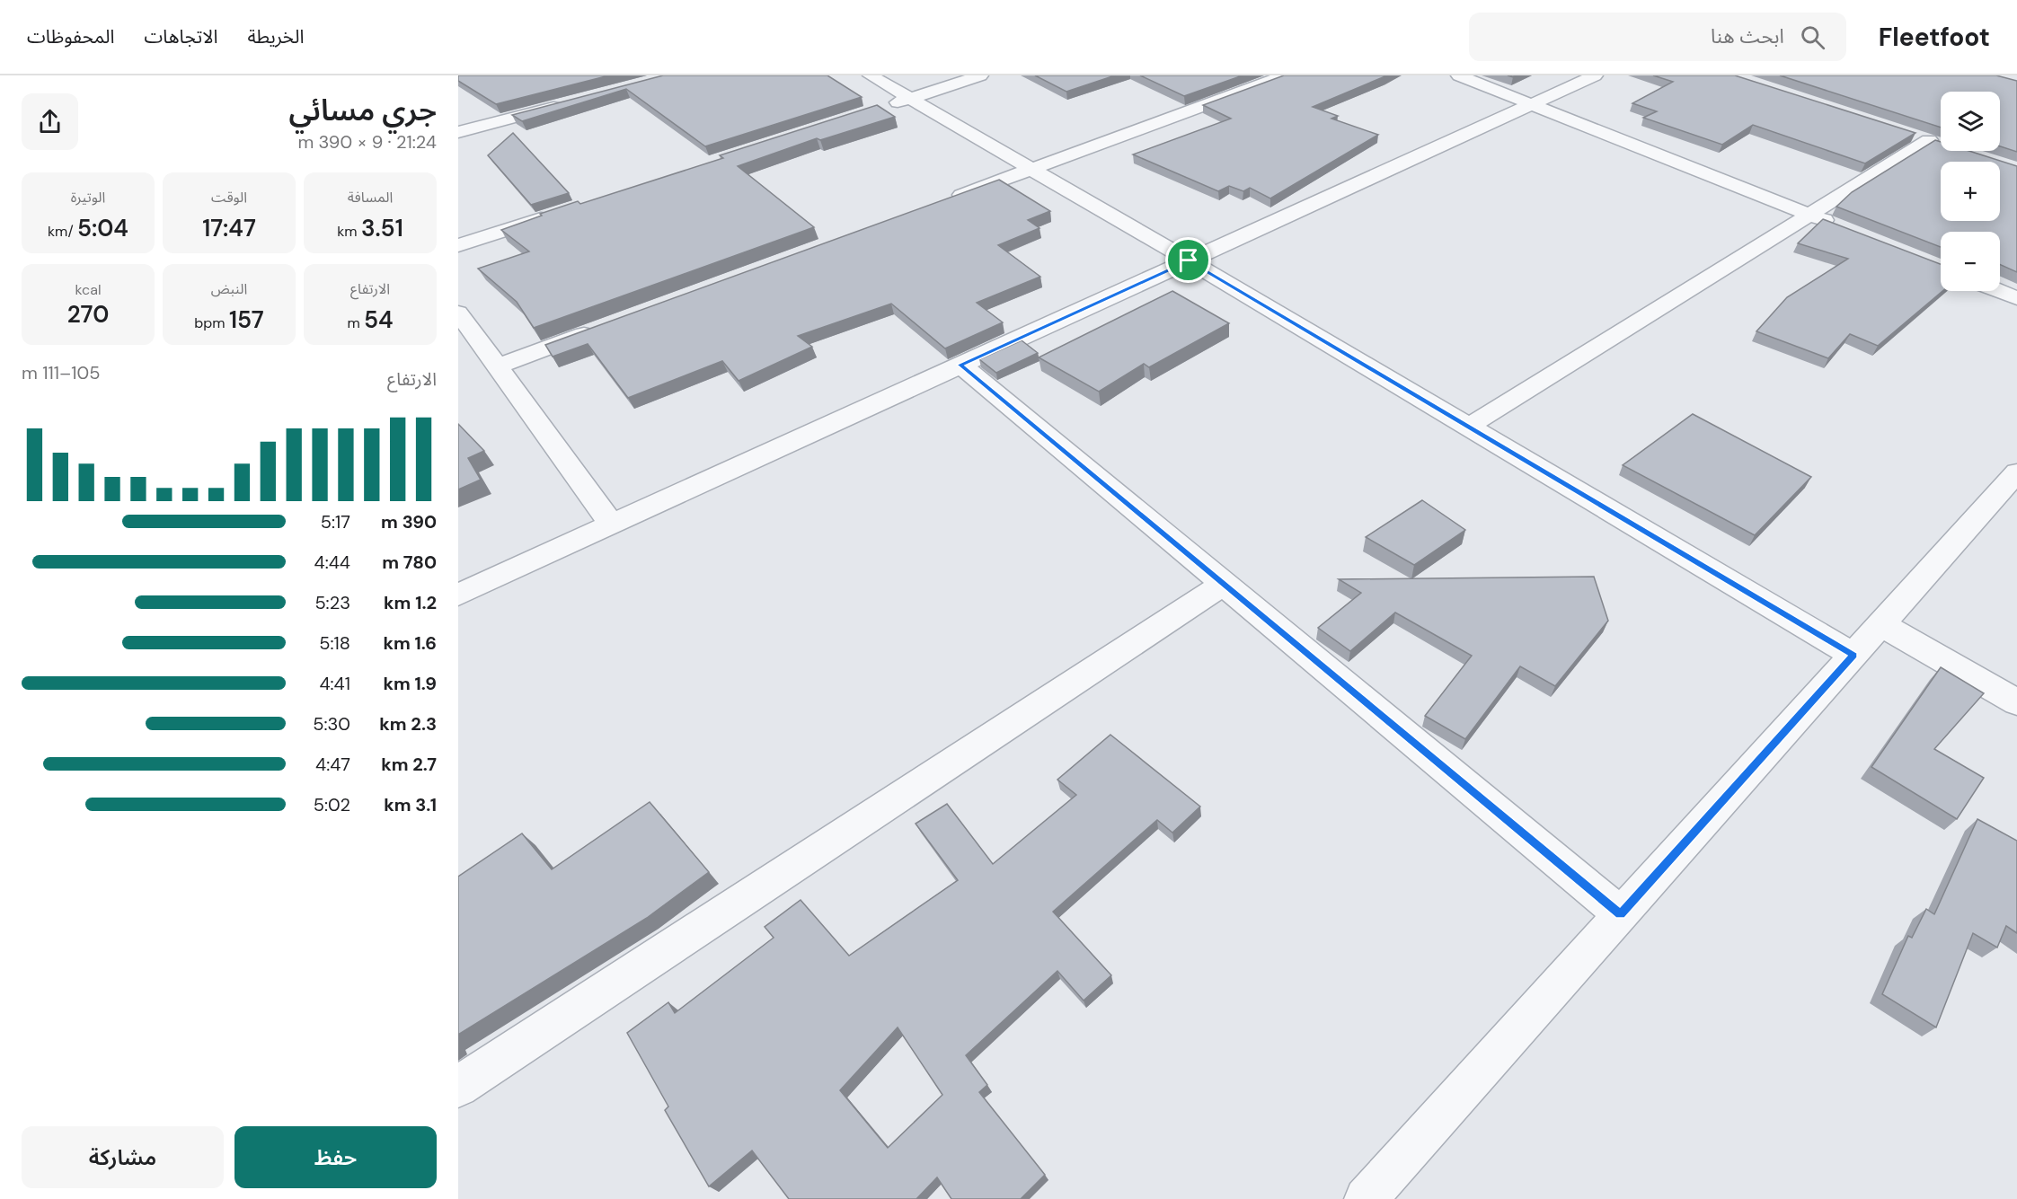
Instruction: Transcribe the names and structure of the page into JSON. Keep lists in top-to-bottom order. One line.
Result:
{"page":{"header":"Fleetfoot","search":"ابحث هنا","nav":["الخريطة","الاتجاهات","المحفوظات"],"heading":["جري مسائي","21:24 · 9 × 390 m"],"map_buttons":["+","−"],"stats":[["المسافة","3.51 km"],["الوقت","17:47"],["الوتيرة","5:04 /km"],["الارتفاع","54 m"],["النبض","157 bpm"],["kcal","270"]],"chart":["الارتفاع","105–111 m"],"list":[{"name":"390 m","note":"5:17"},{"name":"780 m","note":"4:44"},{"name":"1.2 km","note":"5:23"},{"name":"1.6 km","note":"5:18"},{"name":"1.9 km","note":"4:41"},{"name":"2.3 km","note":"5:30"},{"name":"2.7 km","note":"4:47"},{"name":"3.1 km","note":"5:02"}],"buttons":["حفظ","مشاركة"]}}
